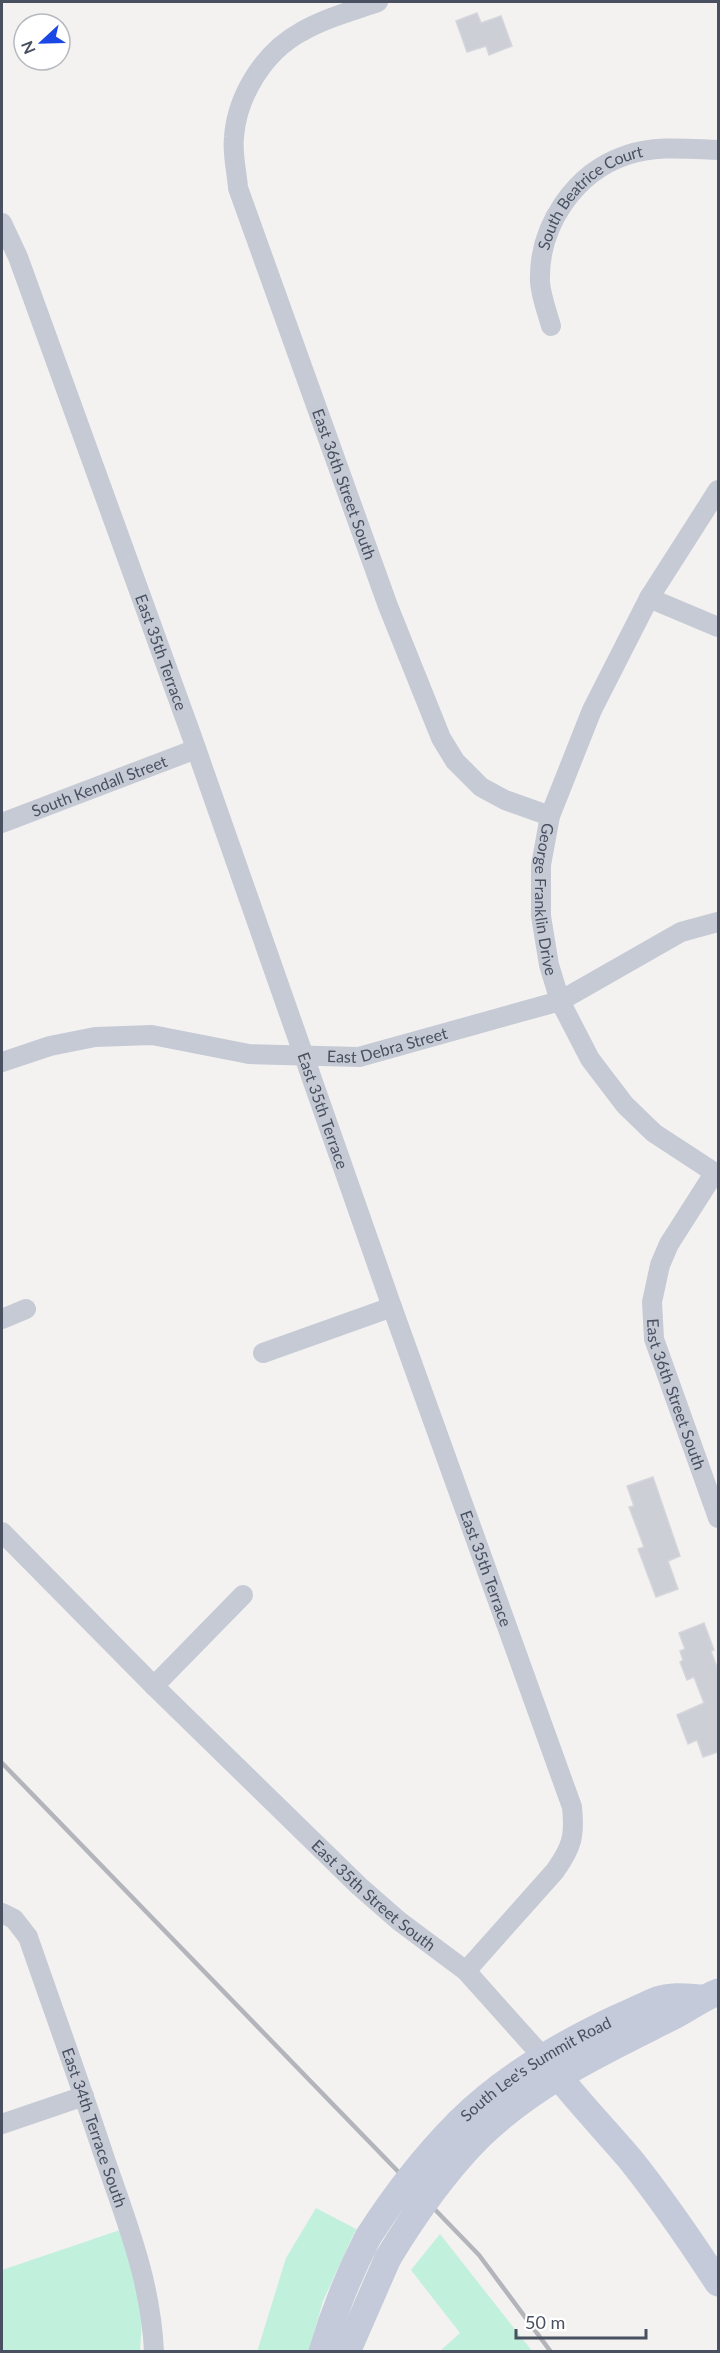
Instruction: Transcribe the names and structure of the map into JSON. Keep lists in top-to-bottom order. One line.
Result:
{"streets":{"main road":["East 35th Street South","South Lee's Summit Road"],"street":["South Beatrice Court","East 36th Street South","East 35th Terrace","South Kendall Street","George Franklin Drive","East Debra Street","East 34th Terrace South"]},"crossings":[["East 36th Street South","George Franklin Drive"],["East 35th Terrace","South Kendall Street"],["East 35th Terrace","East Debra Street"],["East 35th Terrace","East 35th Street South"],["George Franklin Drive","East Debra Street"],["East 35th Street South","South Lee's Summit Road"]],"scale_bar":"50 m","north":"left"}
